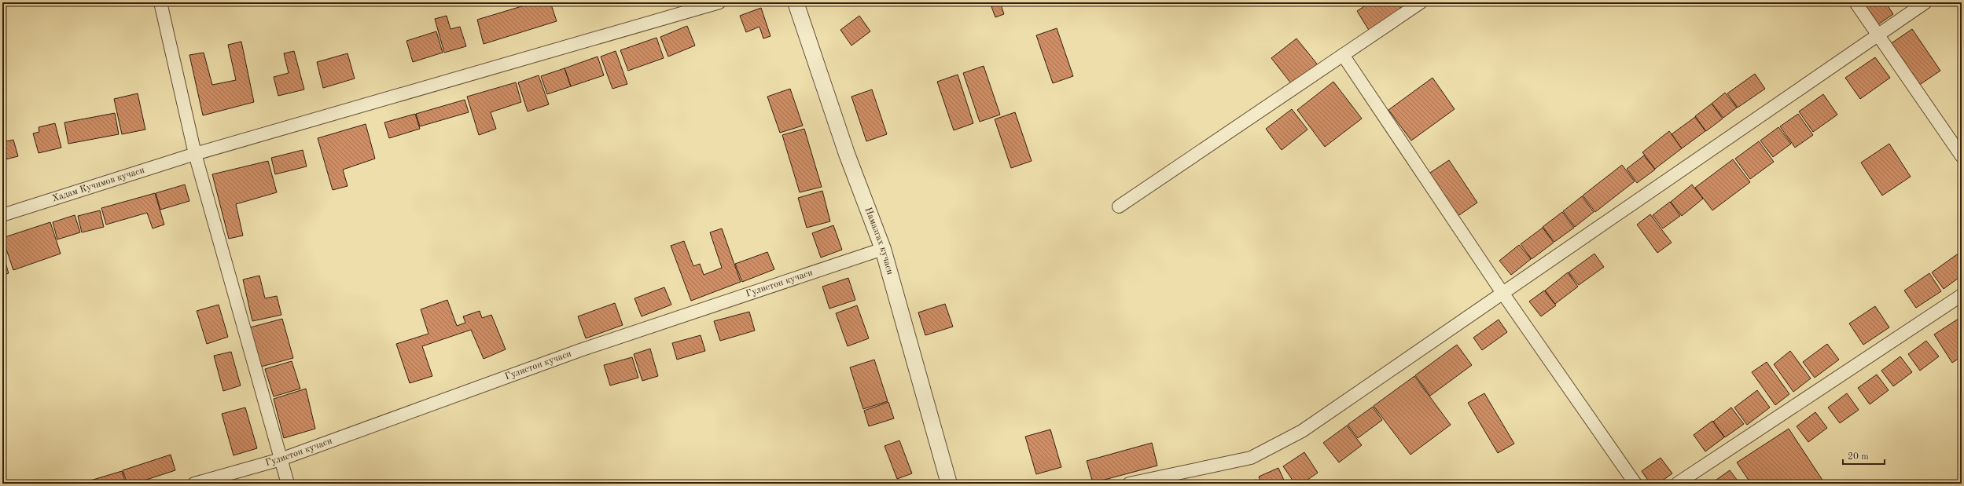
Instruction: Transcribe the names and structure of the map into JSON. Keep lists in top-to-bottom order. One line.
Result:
{"streets":{"street":["Хадам Кучимов кучаси","Намазгах кучаси","Гулистон кучаси"]},"crossings":[["Намазгах кучаси","Гулистон кучаси"]],"scale_bar":"20 m"}
